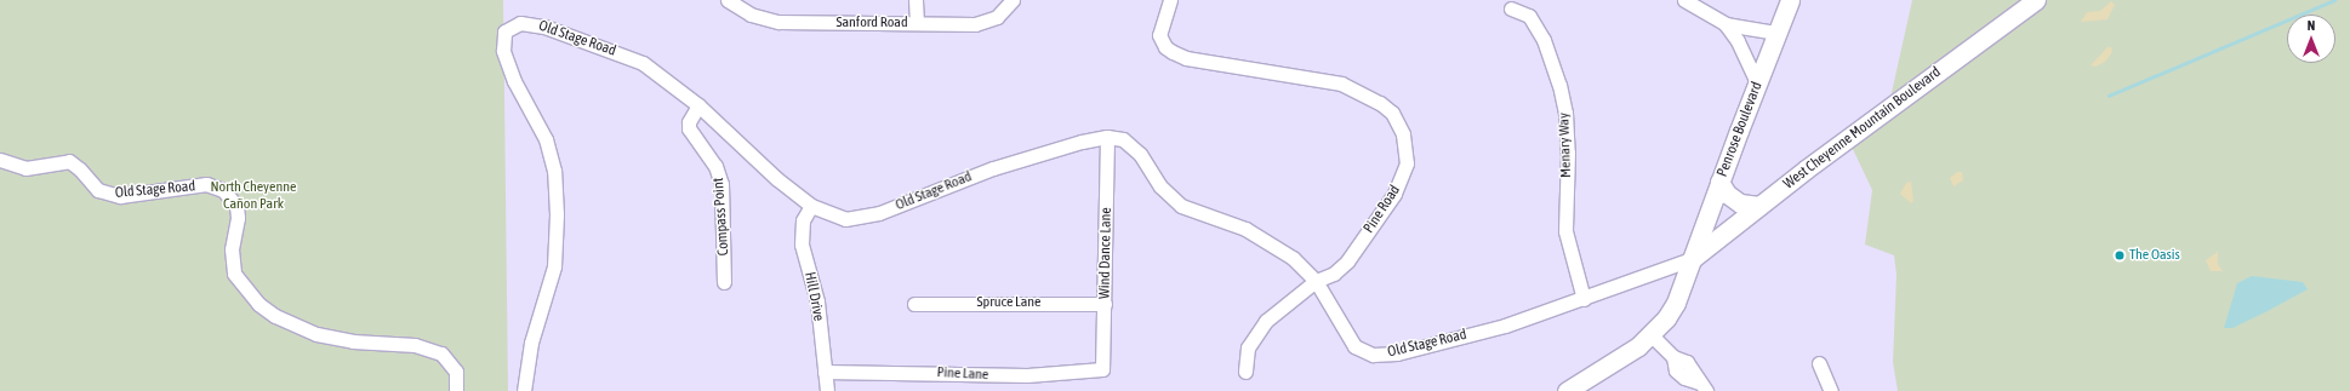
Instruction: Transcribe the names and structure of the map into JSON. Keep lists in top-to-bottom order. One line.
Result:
{"streets":{"street":["Sanford Road","Old Stage Road","West Cheyenne Mountain Boulevard","Penrose Boulevard","Menary Way","Pine Road","Compass Point","Wind Dance Lane","Hill Drive","Spruce Lane","Pine Lane"]},"crossings":[["Old Stage Road","West Cheyenne Mountain Boulevard"],["Old Stage Road","Penrose Boulevard"],["Old Stage Road","Menary Way"],["Old Stage Road","Pine Road"],["Old Stage Road","Compass Point"],["Old Stage Road","Wind Dance Lane"],["Old Stage Road","Hill Drive"],["West Cheyenne Mountain Boulevard","Penrose Boulevard"],["Wind Dance Lane","Spruce Lane"],["Wind Dance Lane","Pine Lane"],["Hill Drive","Pine Lane"]],"parks":["North Cheyenne Cañon Park"],"places":["The Oasis"],"north":"top"}
